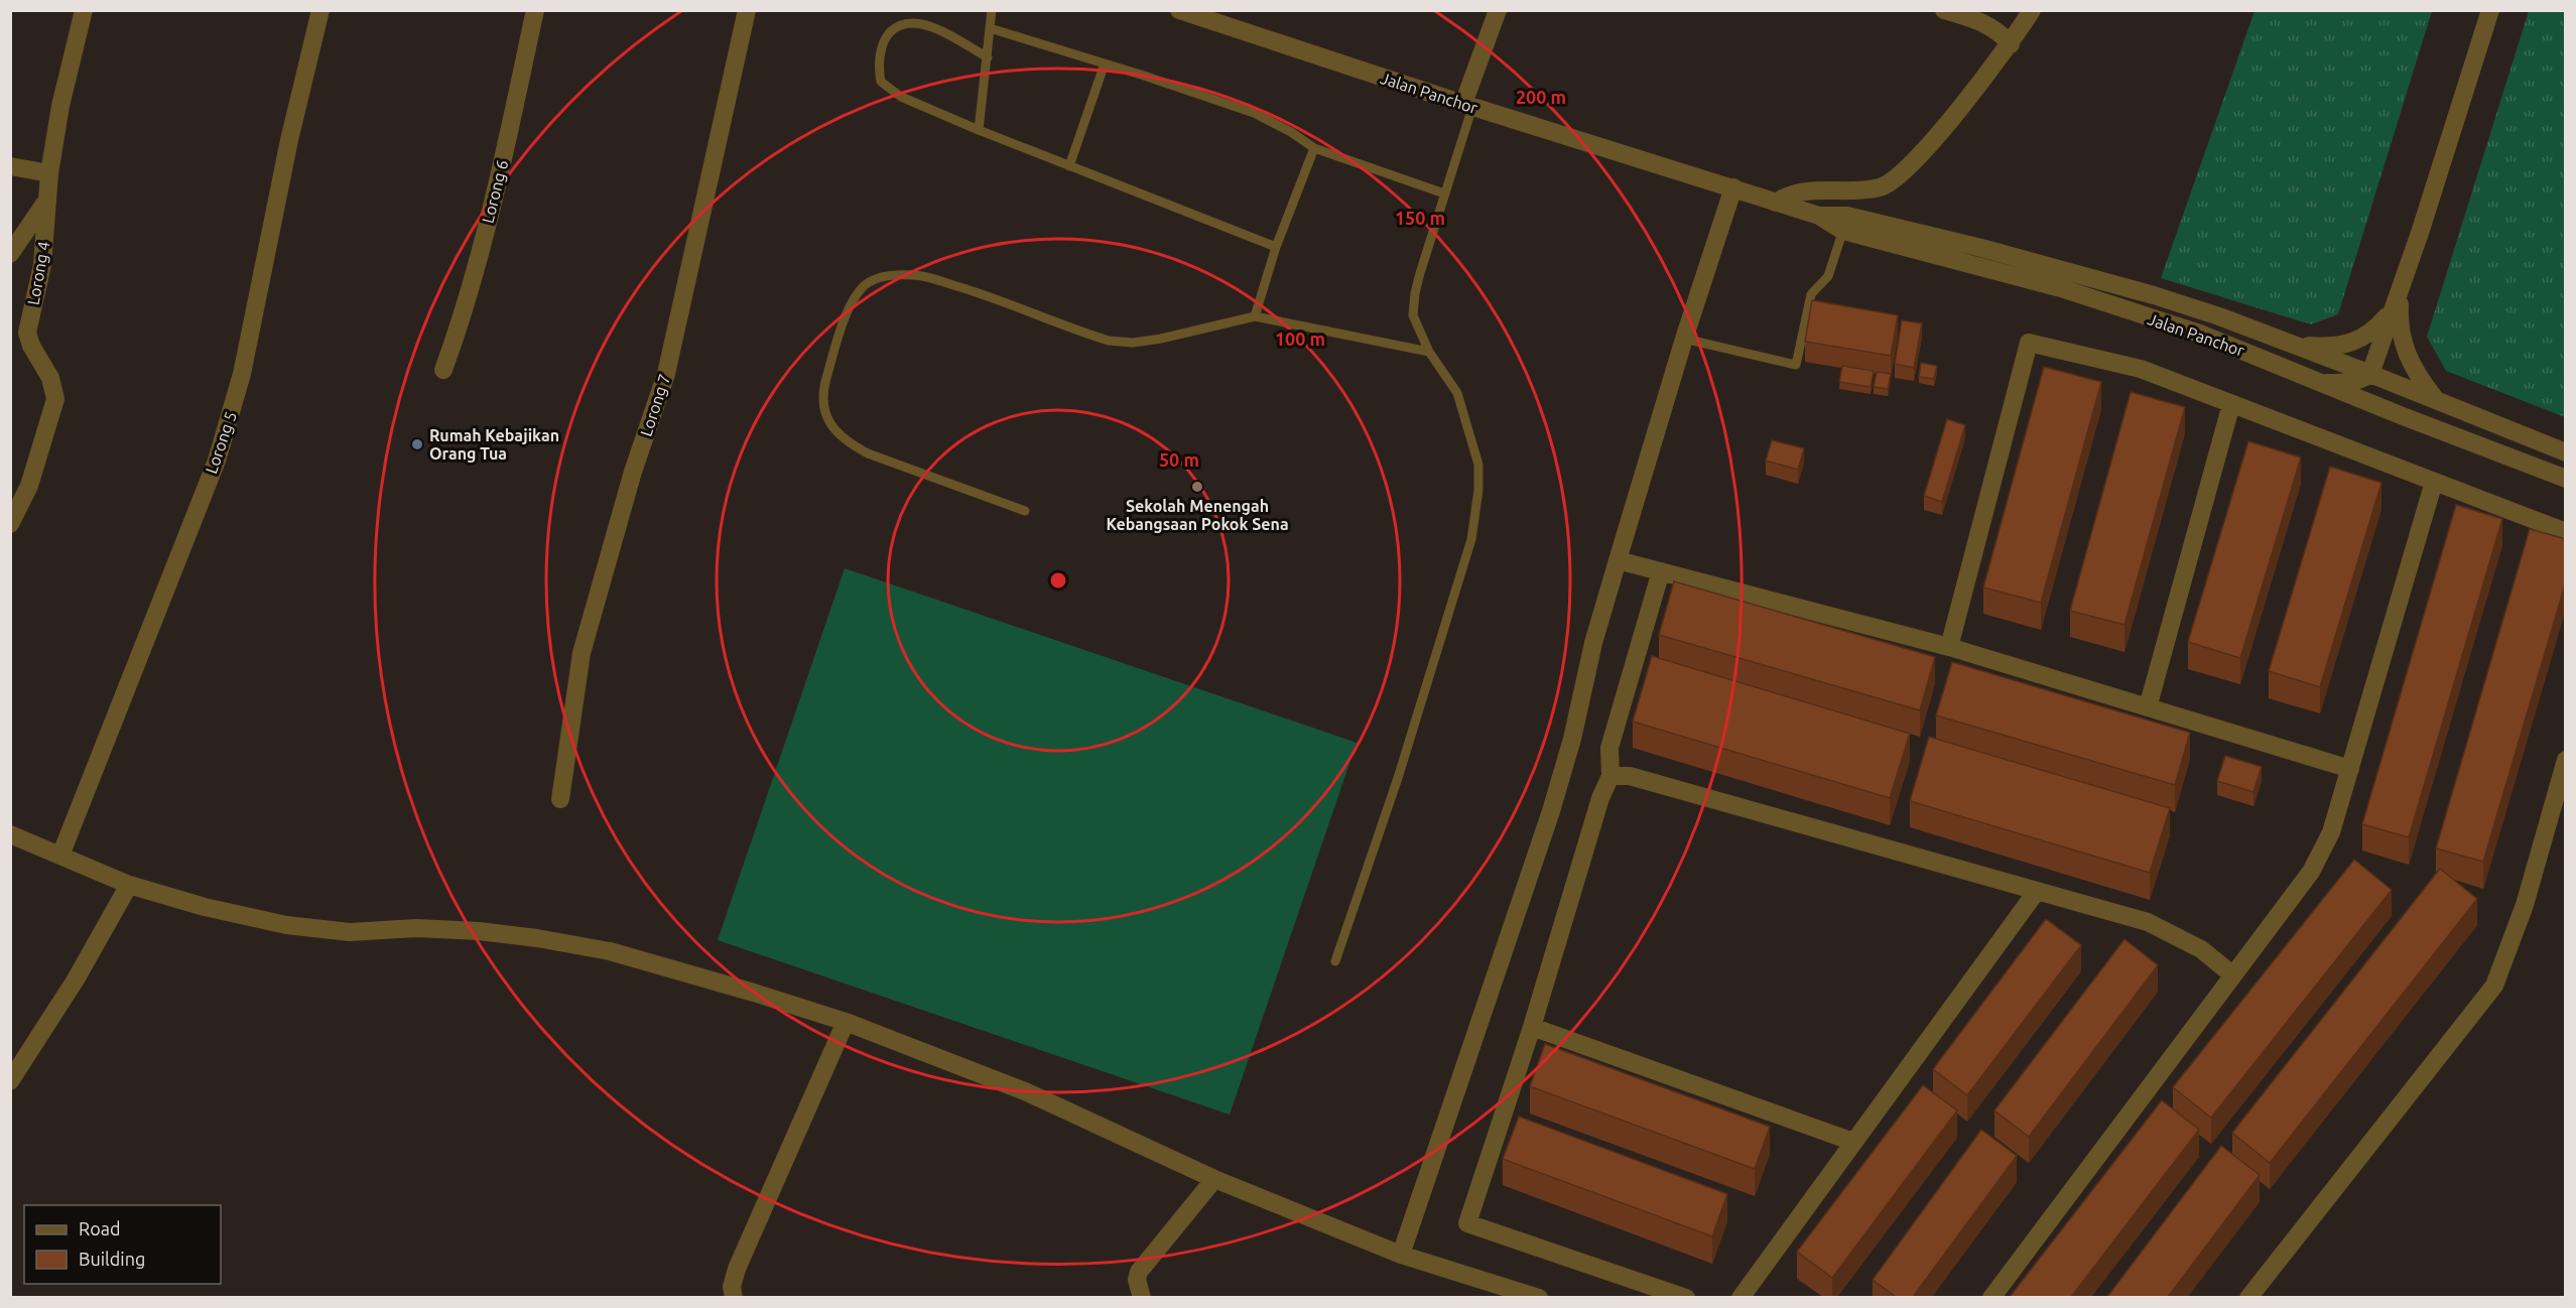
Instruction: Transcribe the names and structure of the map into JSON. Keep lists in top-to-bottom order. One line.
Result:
{"streets":{"street":["Jalan Panchor","Lorong 6","Lorong 4","Lorong 7","Lorong 5"]},"places":["Rumah Kebajikan Orang Tua","Sekolah Menengah Kebangsaan Pokok Sena"],"legend":["Road","Building"],"rings":["200 m","150 m","100 m","50 m"]}
